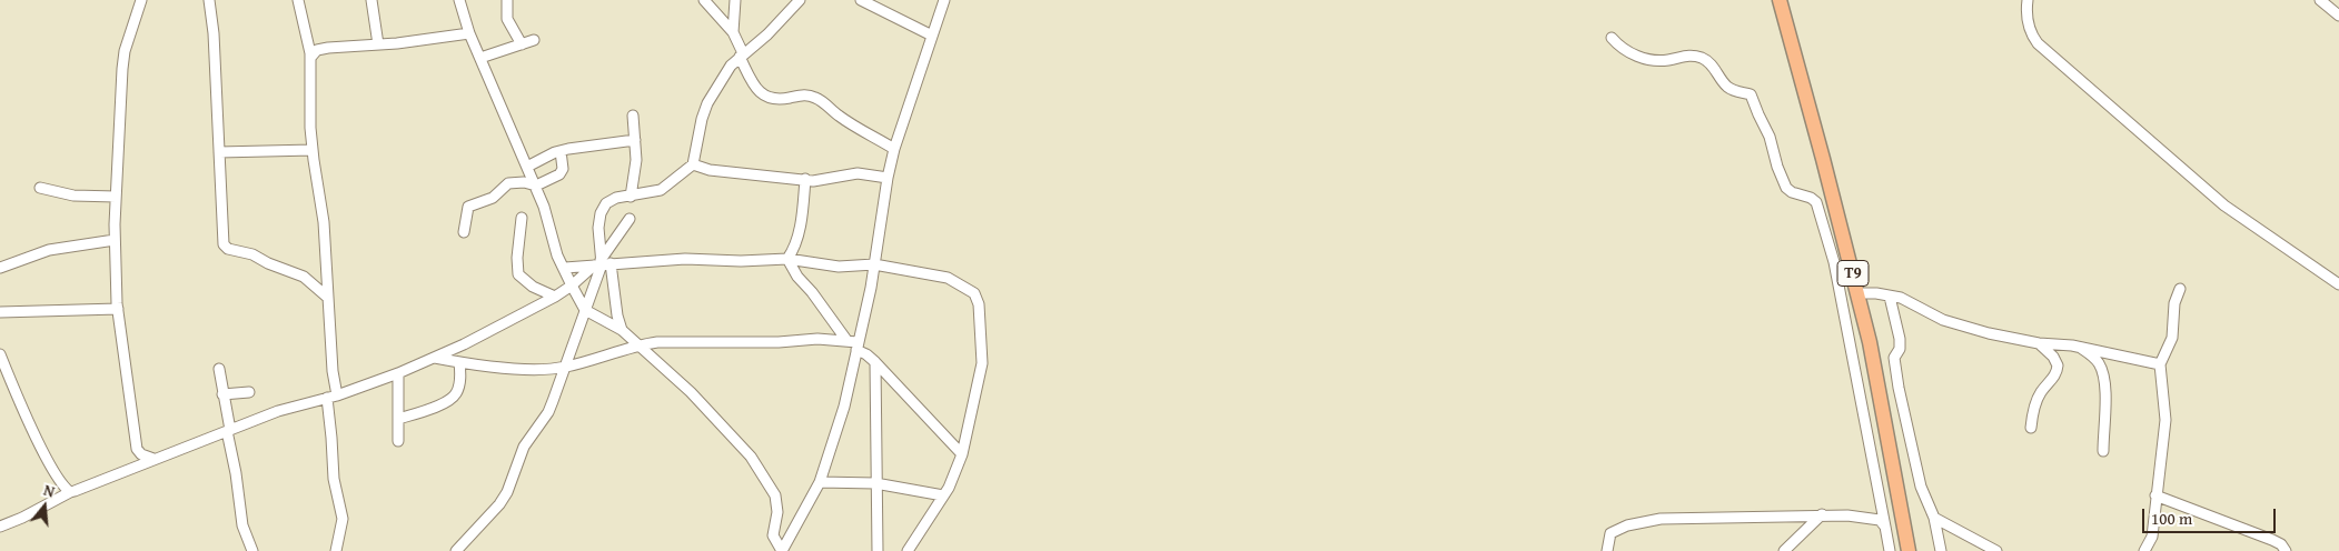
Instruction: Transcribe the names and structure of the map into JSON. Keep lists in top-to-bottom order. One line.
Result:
{"streets":{"highway":["T9"]},"scale_bar":"100 m","north":"top"}
